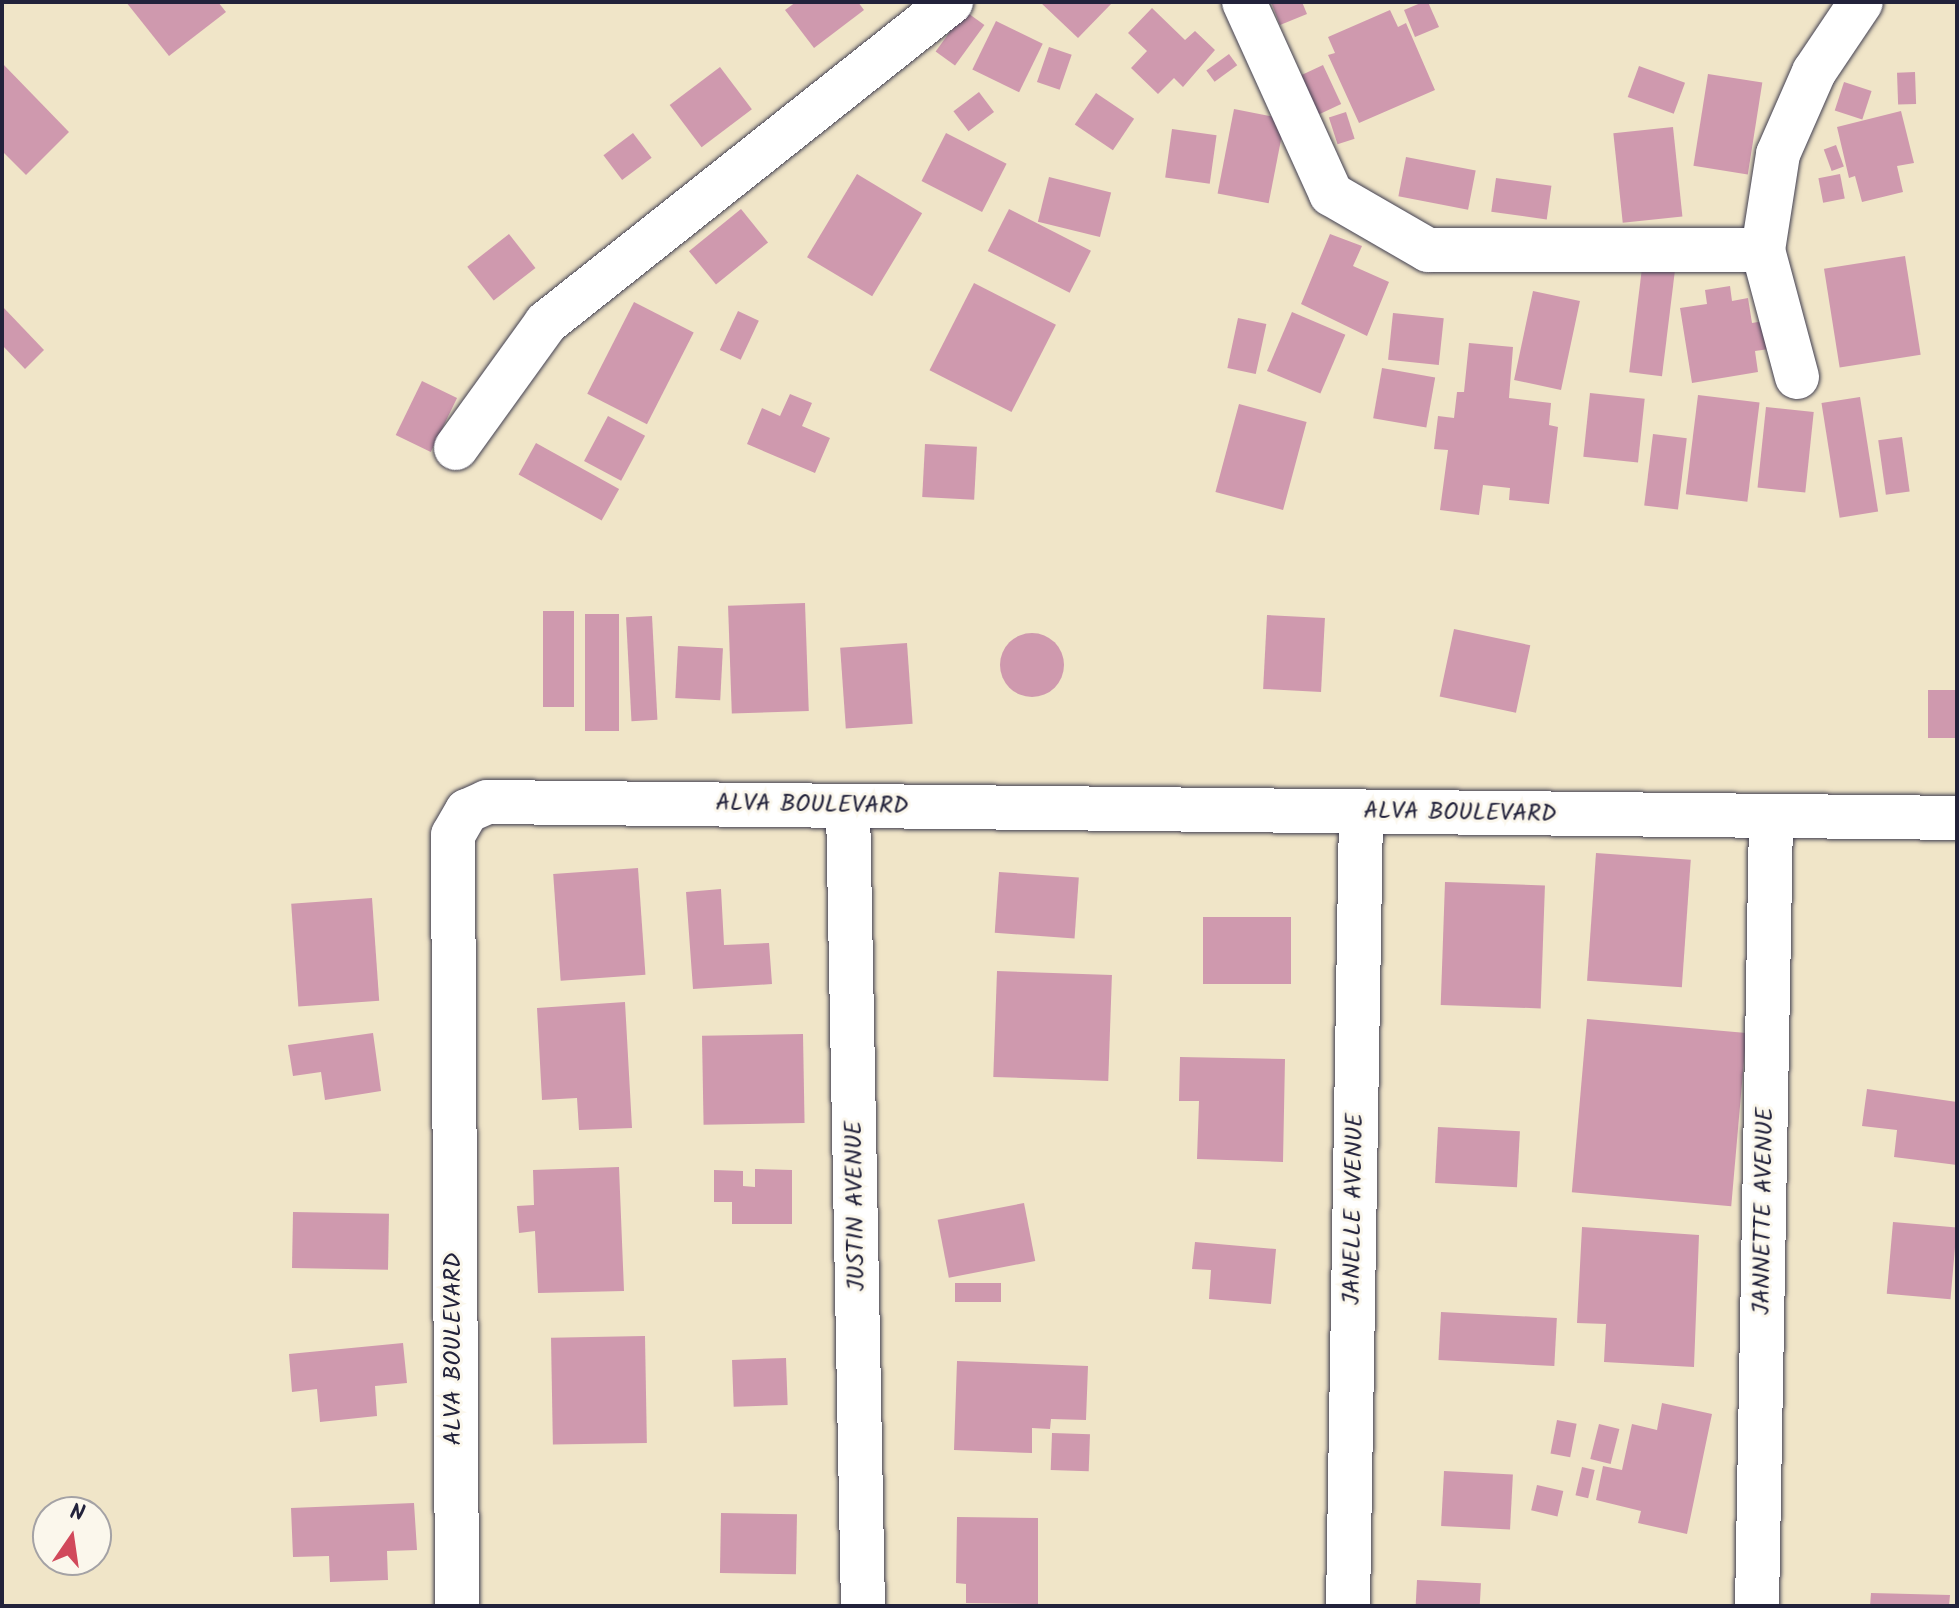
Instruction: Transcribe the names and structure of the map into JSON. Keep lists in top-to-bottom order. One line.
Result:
{"streets":{"street":["ALVA BOULEVARD","JUSTIN AVENUE","JANELLE AVENUE","JANNETTE AVENUE"]},"crossings":[["ALVA BOULEVARD","JUSTIN AVENUE"],["ALVA BOULEVARD","JANELLE AVENUE"],["ALVA BOULEVARD","JANNETTE AVENUE"]],"north":"top"}
